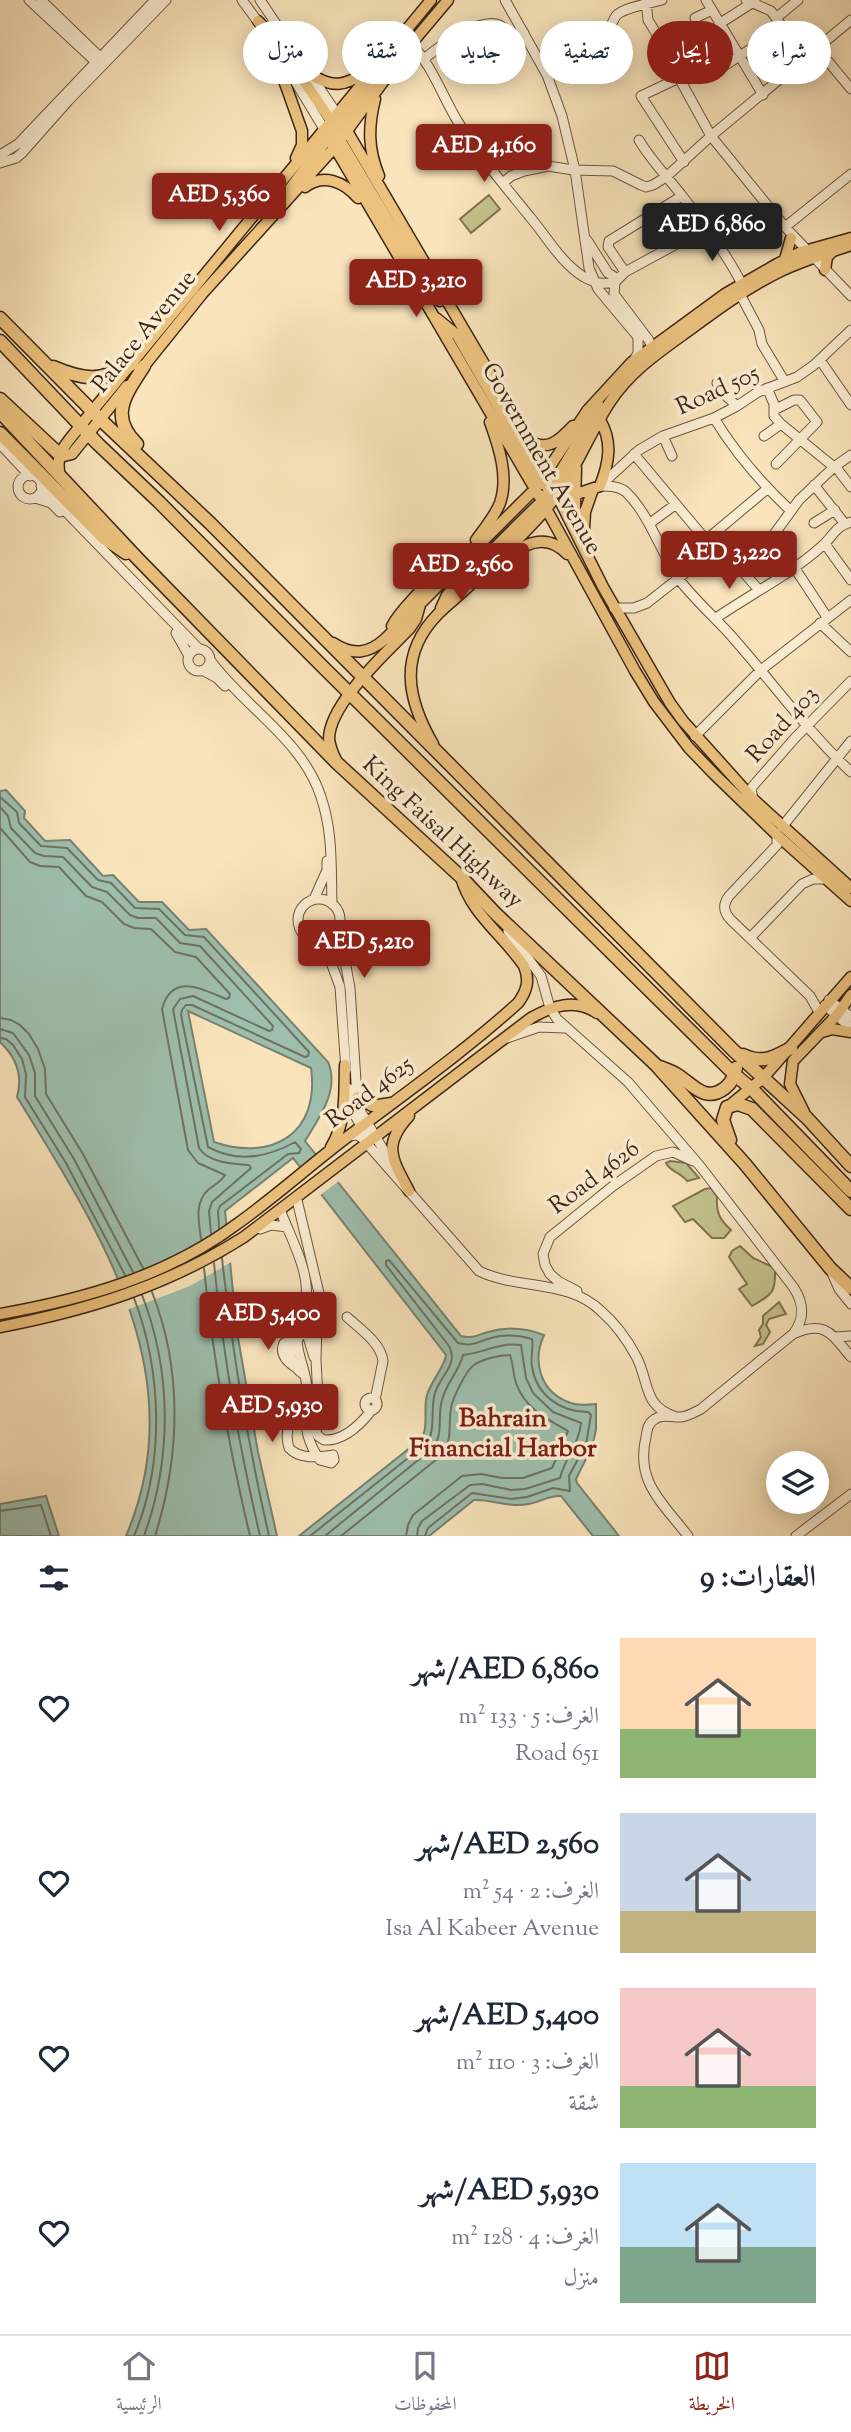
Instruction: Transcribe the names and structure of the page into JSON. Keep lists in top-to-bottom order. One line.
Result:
{"streets":{"highway":["King Faisal Highway"],"main road":["Palace Avenue","Government Avenue","Road 4625"],"street":["Road 505","Road 403","Road 4626"]},"crossings":[["Palace Avenue","Government Avenue"],["Palace Avenue","King Faisal Highway"],["Government Avenue","Road 403"],["King Faisal Highway","Road 4625"],["King Faisal Highway","Road 4626"],["Road 4625","Road 4626"]],"districts":["Bahrain Financial Harbor"],"page":{"chip":["شراء","إيجار","تصفية","جديد","شقة","منزل"],"price":["AED 4,160","AED 5,360","AED 6,860","AED 3,210","AED 3,220","AED 2,560","AED 5,210","AED 5,400","AED 5,930"],"heading":"العقارات: 9","list":[{"name":"AED 6,860/شهر","note":"الغرف: 5 · 133 m² · Road 651"},{"name":"AED 2,560/شهر","note":"الغرف: 2 · 54 m² · Isa Al Kabeer Avenue"},{"name":"AED 5,400/شهر","note":"الغرف: 3 · 110 m² · شقة"},{"name":"AED 5,930/شهر","note":"الغرف: 4 · 128 m² · منزل"}],"tabs":["الخريطة","المحفوظات","الرئيسية"]}}
